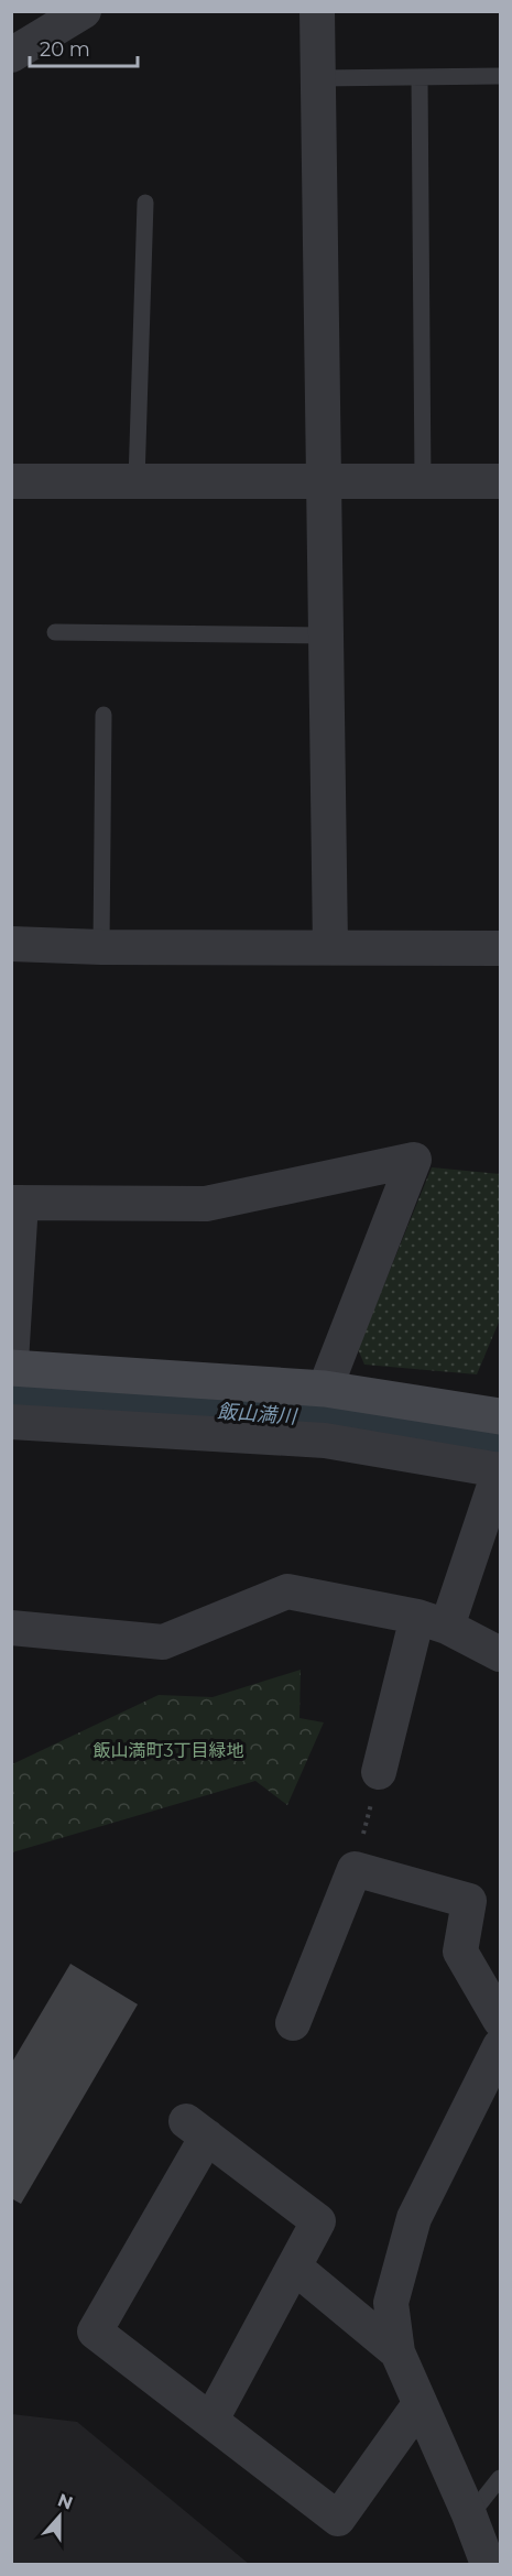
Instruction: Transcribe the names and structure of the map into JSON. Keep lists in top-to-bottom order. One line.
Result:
{"water":["飯山満川"],"parks":["飯山満町3丁目緑地"],"scale_bar":"20 m","north":"top"}
